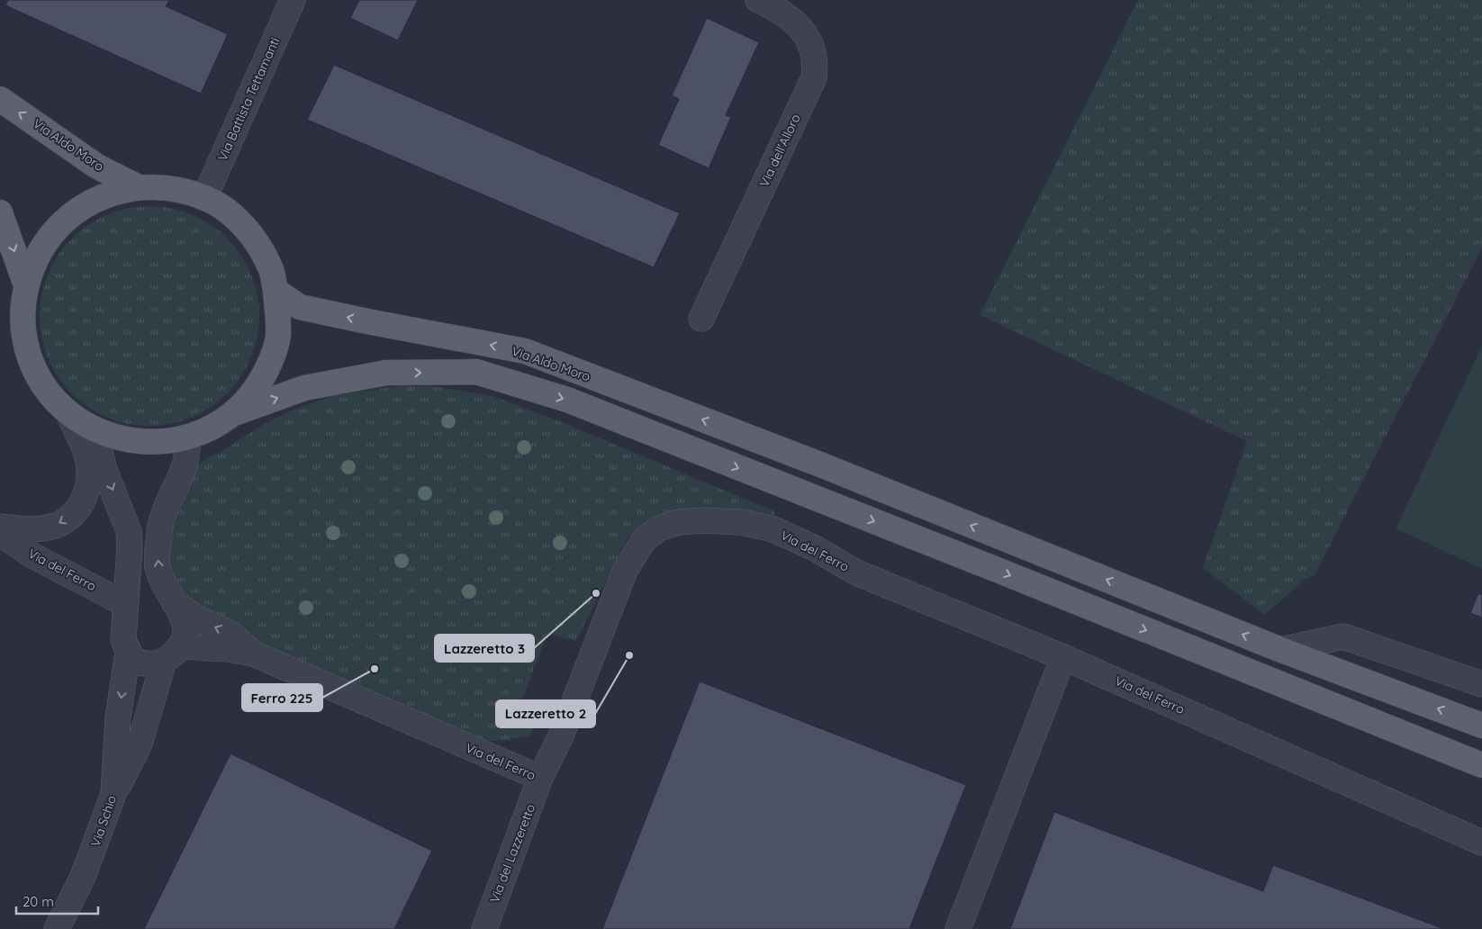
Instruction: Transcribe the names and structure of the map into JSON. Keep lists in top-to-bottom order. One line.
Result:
{"streets":{"main road":["Via Aldo Moro"],"street":["Via Battista Tettamanti","Via dell'Alloro","Via del Ferro","Via Schio","Via del Lazzeretto"]},"crossings":[["Via Battista Tettamanti","Via Aldo Moro"],["Via Aldo Moro","Via del Ferro"],["Via Aldo Moro","Via Schio"],["Via del Ferro","Via Schio"],["Via del Ferro","Via del Lazzeretto"]],"places":["Lazzeretto 3","Lazzeretto 2","Ferro 225"],"scale_bar":"20 m"}
